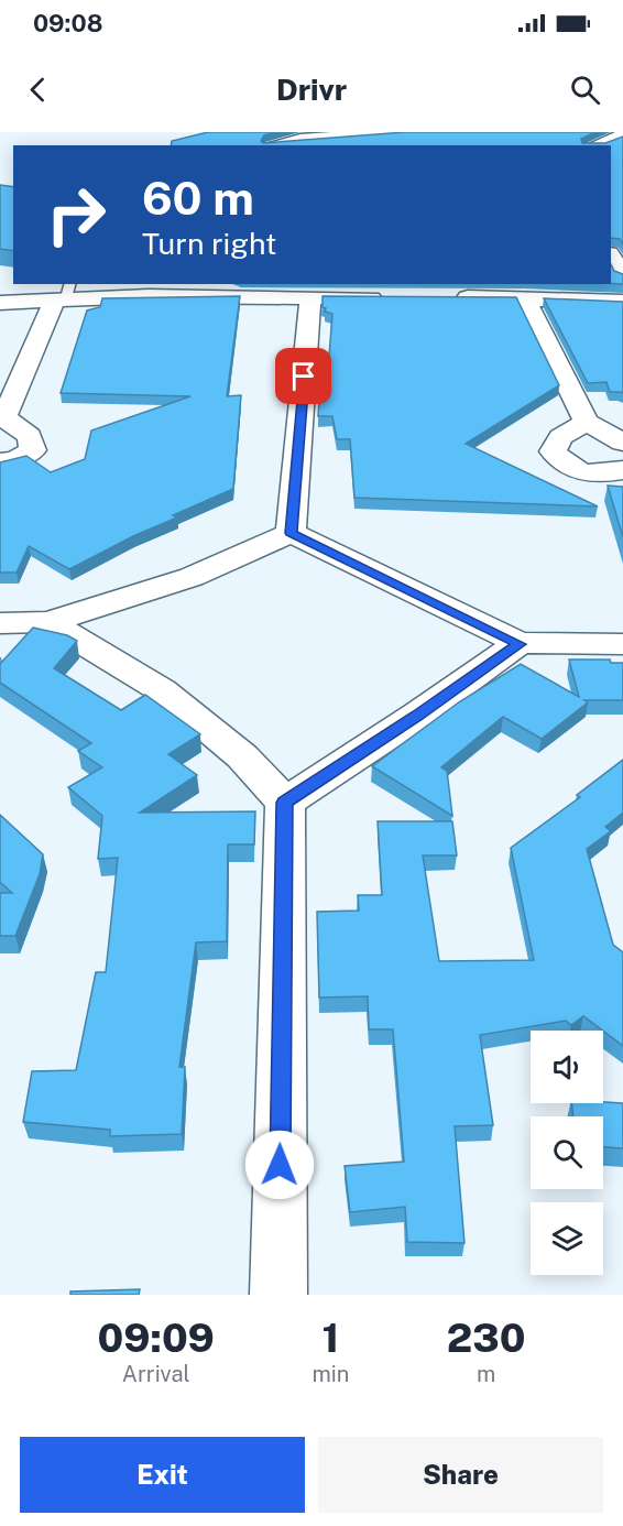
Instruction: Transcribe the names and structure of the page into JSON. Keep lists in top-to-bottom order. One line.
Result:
{"page":{"status":"09:08","header":"Drivr","turn":["60 m","Turn right"],"eta":["09:09","Arrival","1","min","230","m"],"buttons":["Exit","Share"]}}
